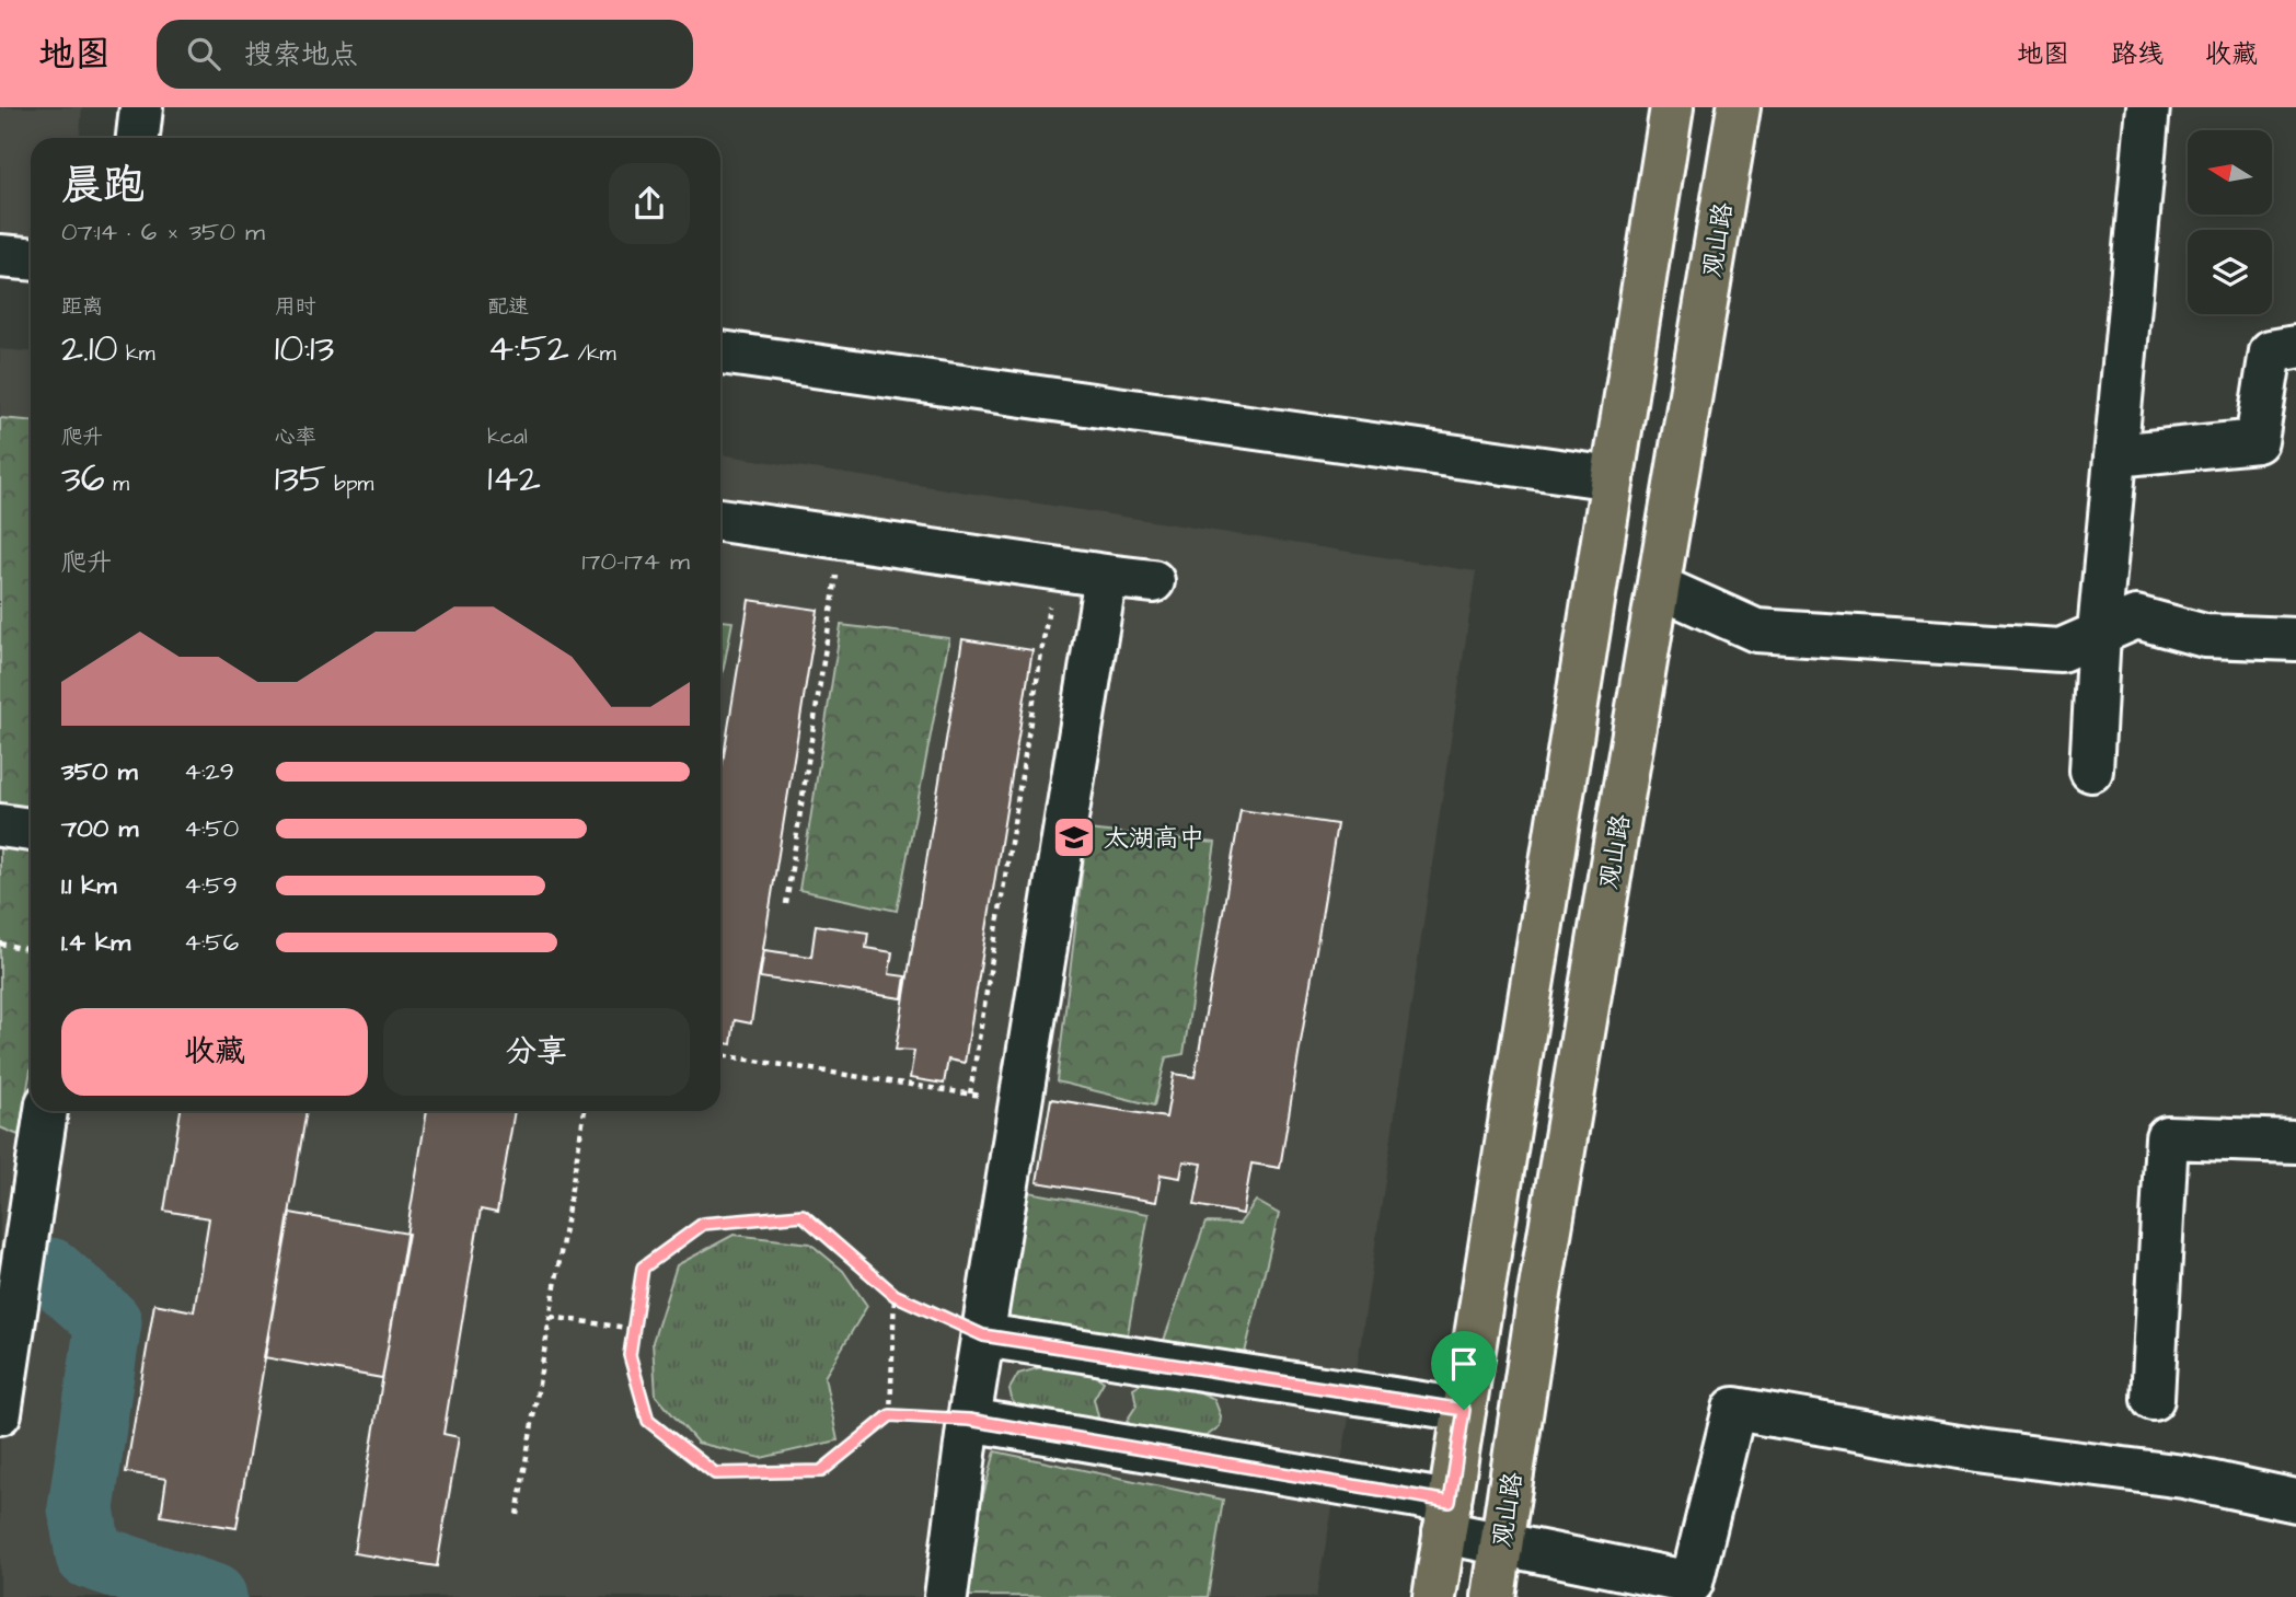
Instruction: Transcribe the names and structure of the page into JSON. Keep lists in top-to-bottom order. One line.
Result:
{"streets":{"main road":["观山路"]},"places":{"school or university":["太湖高中"]},"north":"left","page":{"header":"地图","search":"搜索地点","nav":["地图","路线","收藏"],"heading":["晨跑","07:14 · 6 × 350 m"],"stats":[["距离","2.10 km"],["用时","10:13"],["配速","4:52 /km"],["爬升","36 m"],["心率","135 bpm"],["kcal","142"]],"chart":["爬升","170–174 m"],"list":[{"name":"350 m","note":"4:29"},{"name":"700 m","note":"4:50"},{"name":"1.1 km","note":"4:59"},{"name":"1.4 km","note":"4:56"}],"buttons":["收藏","分享"]}}
